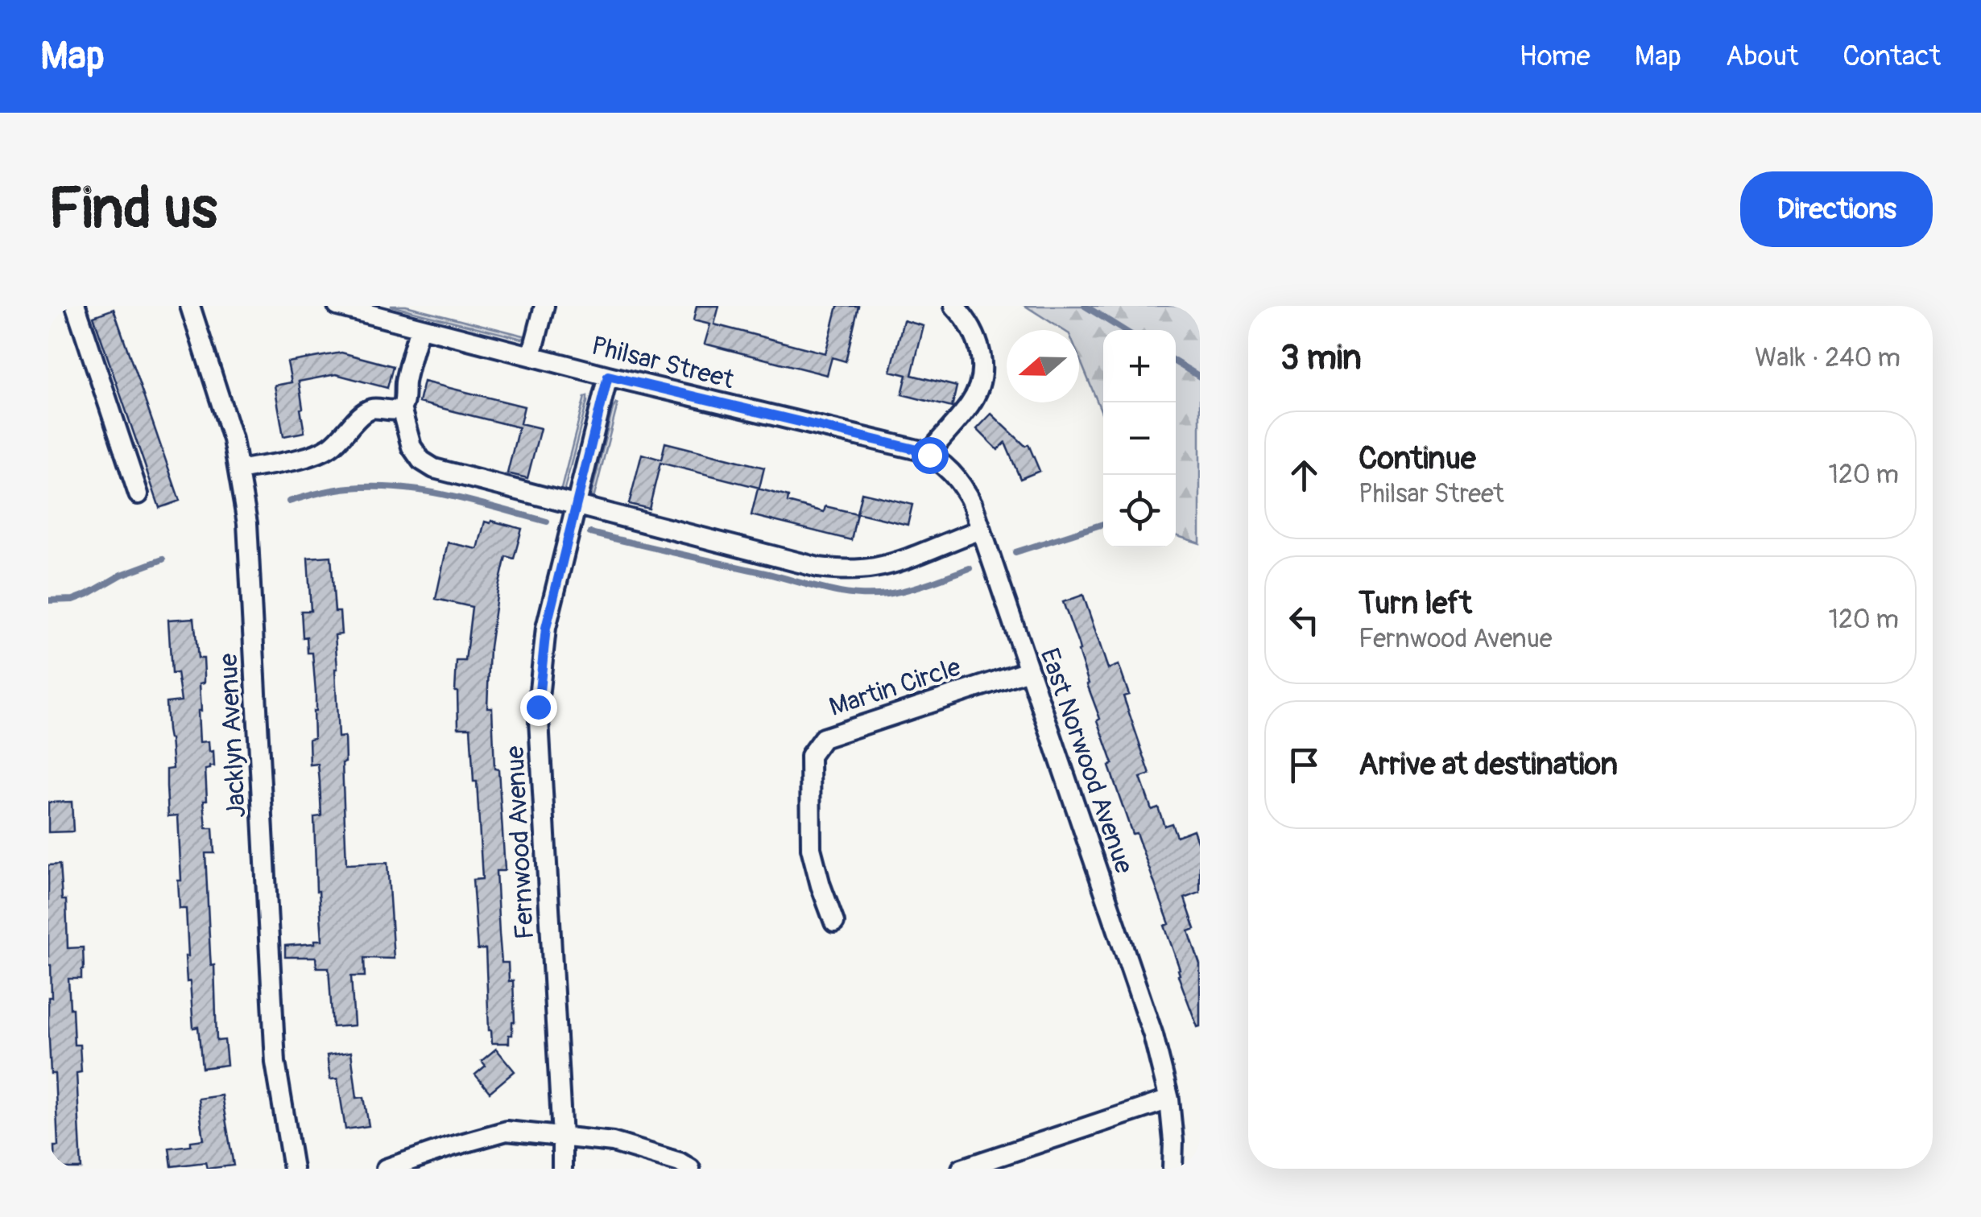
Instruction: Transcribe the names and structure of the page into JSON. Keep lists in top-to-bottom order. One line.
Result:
{"streets":{"street":["Philsar Street","Martin Circle","Jacklyn Avenue","East Norwood Avenue","Fernwood Avenue"]},"crossings":[["Philsar Street","East Norwood Avenue"],["Philsar Street","Fernwood Avenue"],["Martin Circle","East Norwood Avenue"]],"north":"left","page":{"header":"Map","nav":["Home","Map","About","Contact"],"buttons":"Directions","title":"Find us","heading":["3 min","Walk · 240 m"],"map_buttons":["+","−"],"list":[["Continue","Philsar Street","120 m"],["Turn left","Fernwood Avenue","120 m"],"Arrive at destination"]}}
